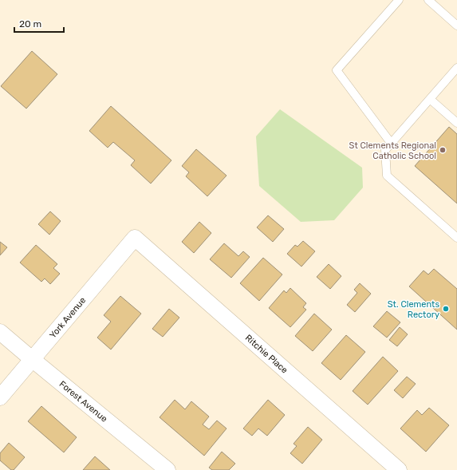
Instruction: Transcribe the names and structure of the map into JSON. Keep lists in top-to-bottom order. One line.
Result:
{"streets":{"street":["York Avenue","Ritchie Place","Forest Avenue"]},"crossings":[["York Avenue","Ritchie Place"],["York Avenue","Forest Avenue"]],"places":["St Clements Regional Catholic School","St. Clements Rectory"],"scale_bar":"20 m"}
